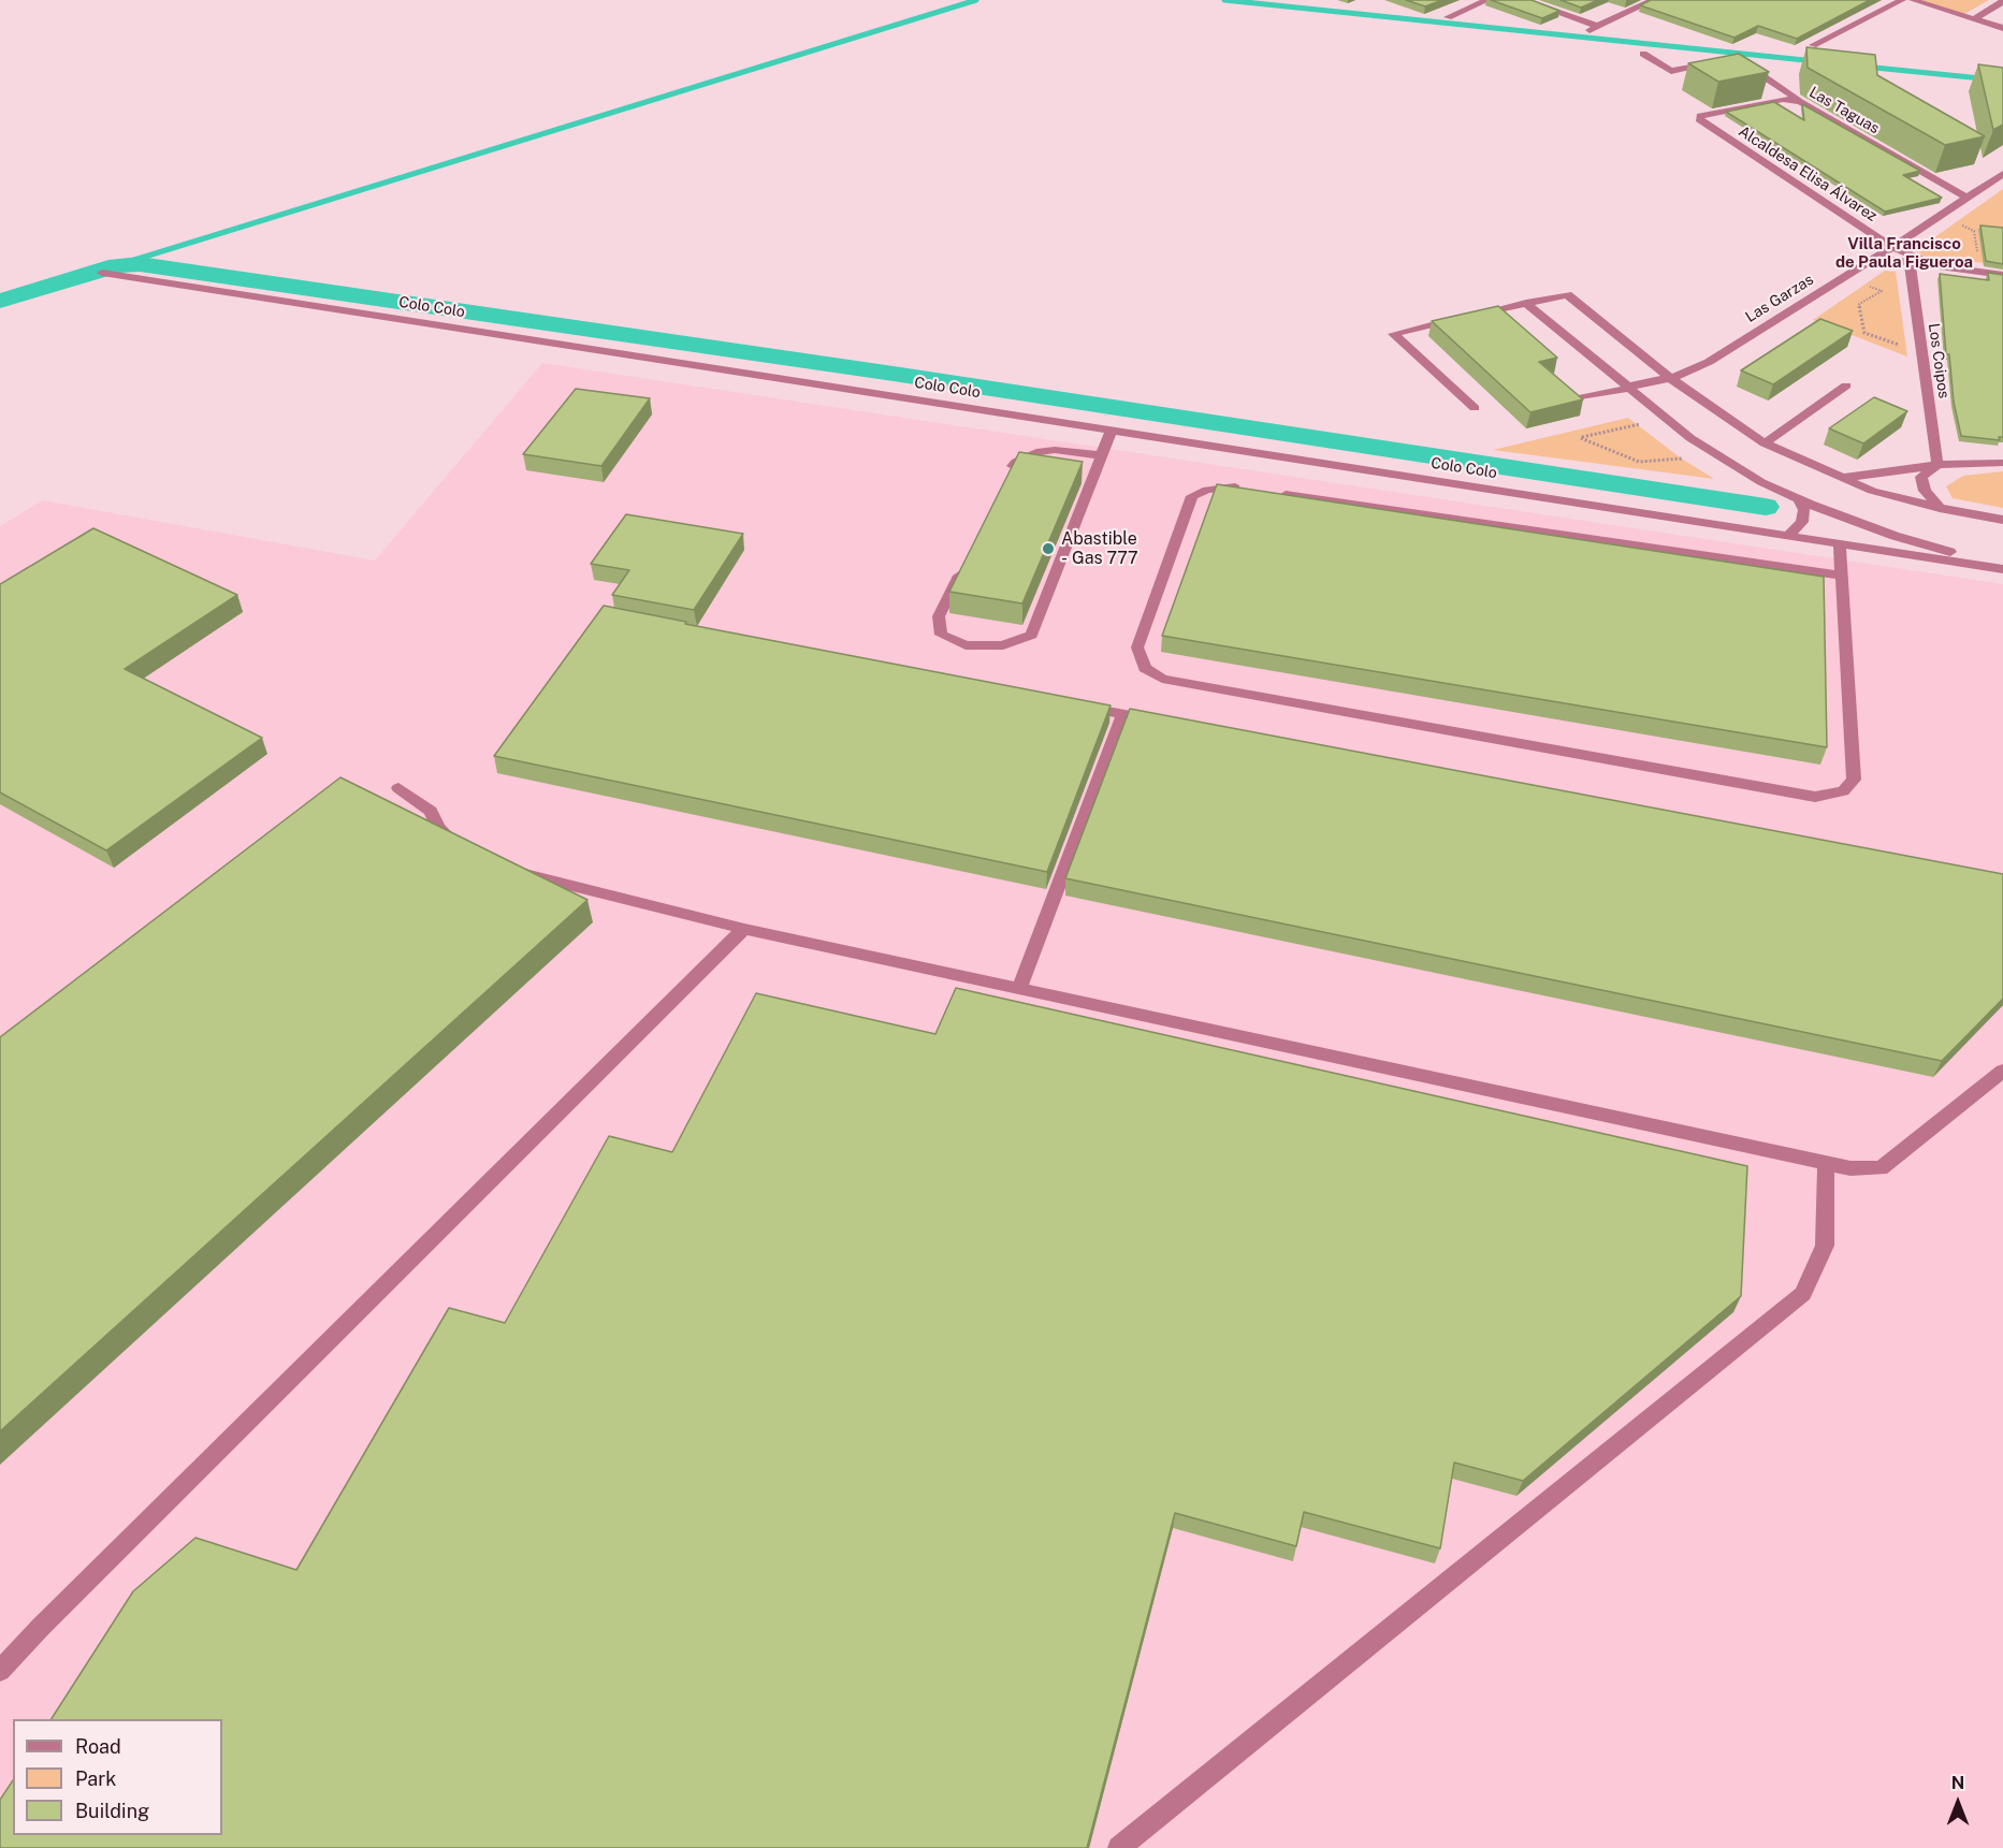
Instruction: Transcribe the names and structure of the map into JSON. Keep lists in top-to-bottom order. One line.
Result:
{"streets":{"street":["Las Taguas","Alcaldesa Elisa Álvarez","Las Garzas","Colo Colo","Los Coipos"]},"crossings":[["Las Taguas","Alcaldesa Elisa Álvarez"],["Las Taguas","Las Garzas"],["Alcaldesa Elisa Álvarez","Las Garzas"],["Alcaldesa Elisa Álvarez","Los Coipos"],["Las Garzas","Colo Colo"]],"districts":["Villa Francisco de Paula Figueroa"],"places":["Abastible - Gas 777"],"legend":["Road","Park","Building"],"north":"top"}
